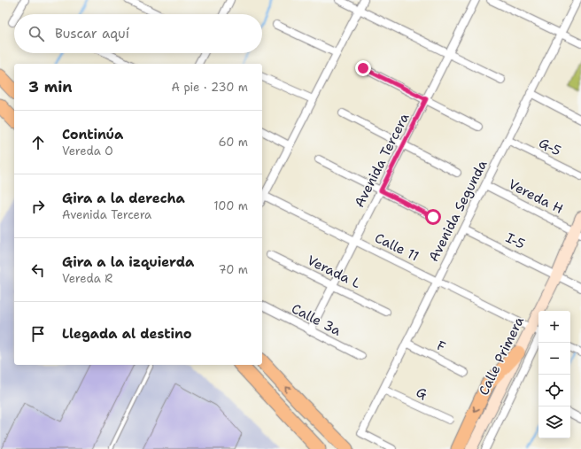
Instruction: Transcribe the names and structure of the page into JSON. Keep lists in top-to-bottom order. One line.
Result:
{"streets":{"street":["G-5","Avenida Tercera","Vereda H","Avenida Segunda","I-5","Calle 11","Verada L","Calle 3a","F","Calle Primera","G"]},"crossings":[["G-5","Avenida Segunda"],["Avenida Tercera","Calle 11"],["Avenida Tercera","Verada L"],["Avenida Tercera","Calle 3a"],["Vereda H","Avenida Segunda"],["Vereda H","Calle Primera"],["Avenida Segunda","I-5"],["Avenida Segunda","Calle 11"],["Avenida Segunda","F"],["Avenida Segunda","G"],["I-5","Calle Primera"],["Calle 11","Calle Primera"]],"page":{"search":"Buscar aquí","heading":["3 min","A pie · 230 m"],"list":[["Continúa","Vereda O","60 m"],["Gira a la derecha","Avenida Tercera","100 m"],["Gira a la izquierda","Vereda R","70 m"],"Llegada al destino"],"map_buttons":["+","−"]}}
